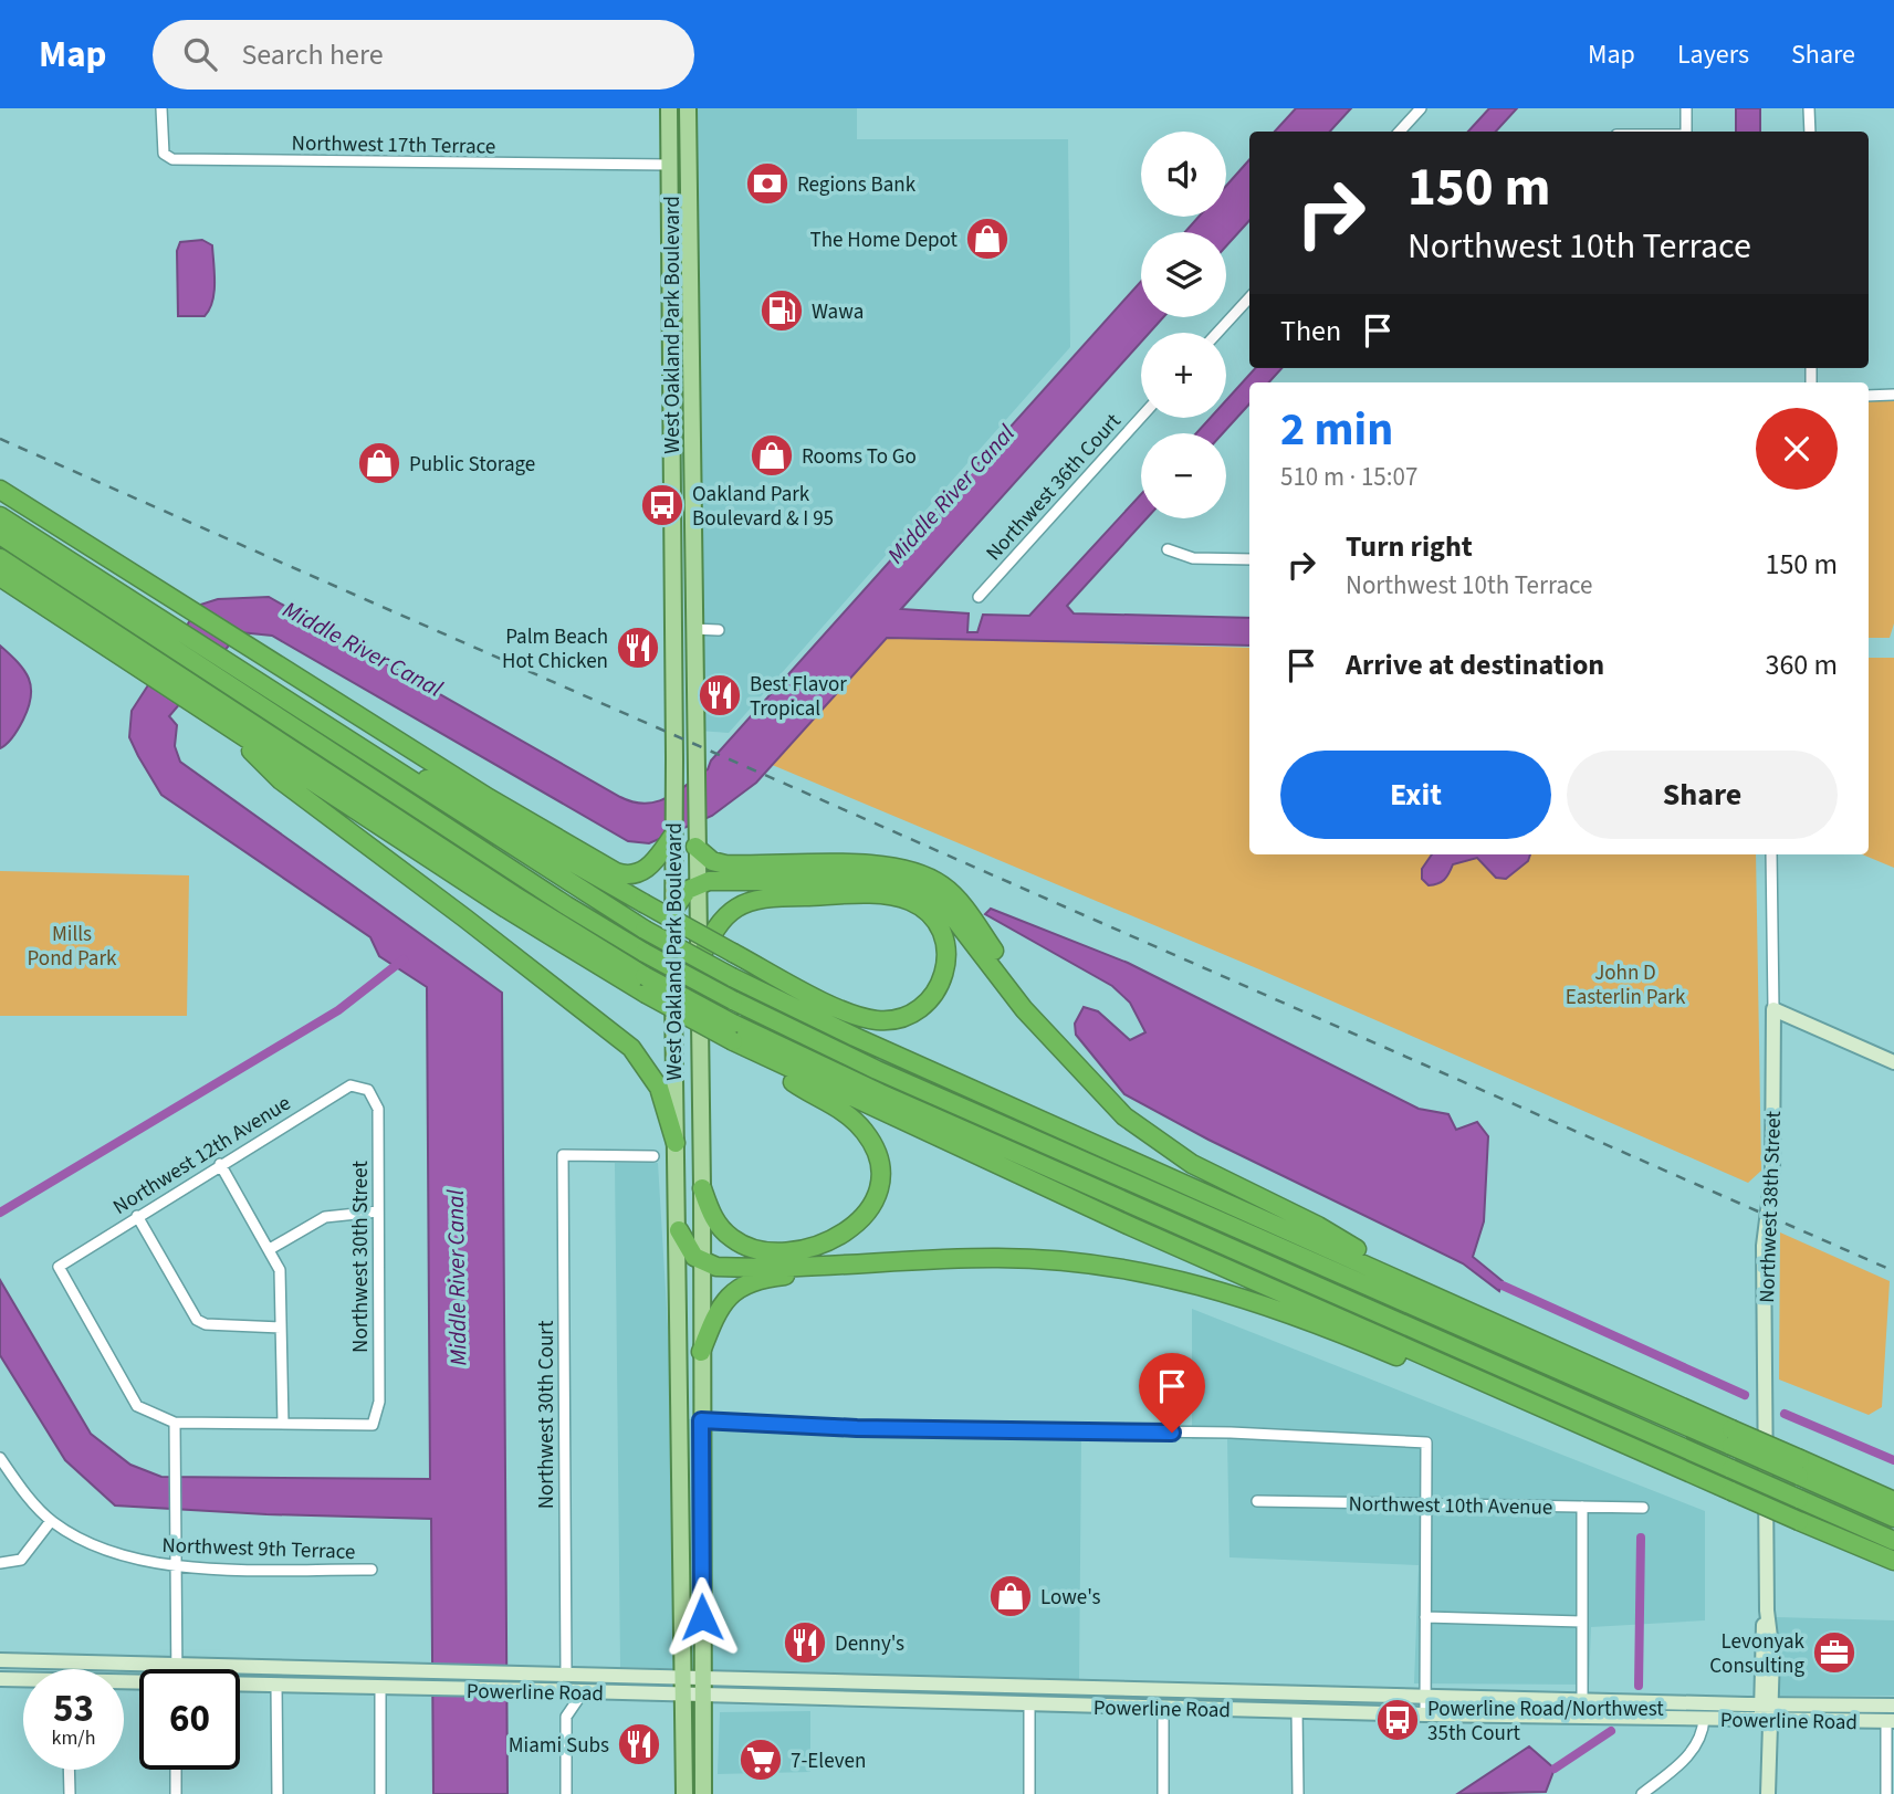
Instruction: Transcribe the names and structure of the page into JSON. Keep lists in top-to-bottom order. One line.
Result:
{"streets":{"main road":["West Oakland Park Boulevard","Northwest 38th Street","Powerline Road"],"street":["Northwest 17th Terrace","Northwest 36th Court","Northwest 12th Avenue","Northwest 30th Street","Northwest 30th Court","Northwest 10th Avenue","Northwest 9th Terrace"]},"crossings":[["Northwest 17th Terrace","West Oakland Park Boulevard"],["West Oakland Park Boulevard","Powerline Road"],["Northwest 12th Avenue","Northwest 30th Street"],["Northwest 38th Street","Powerline Road"],["Northwest 30th Court","Powerline Road"]],"water":["Middle River Canal"],"parks":["Mills Pond Park","John D Easterlin Park"],"places":{"bank":["Regions Bank"],"shop":["The Home Depot","Rooms To Go","Public Storage","Lowe's"],"fuel station":["Wawa"],"bus stop":["Oakland Park Boulevard & I 95","Powerline Road/Northwest 35th Court"],"restaurant":["Palm Beach Hot Chicken","Best Flavor Tropical","Denny's","Miami Subs"],"office":["Levonyak Consulting"],"supermarket":["7-Eleven"]},"page":{"header":"Map","search":"Search here","nav":["Map","Layers","Share"],"map_buttons":["+","−"],"turn":["150 m","Northwest 10th Terrace"],"then":"Then","heading":["2 min","510 m · 15:07"],"list":[{"name":"Turn right","note":"Northwest 10th Terrace","value":"150 m"},{"name":"Arrive at destination","value":"360 m"}],"buttons":["Exit","Share"],"speed":"53 km/h","limit":"60"}}
